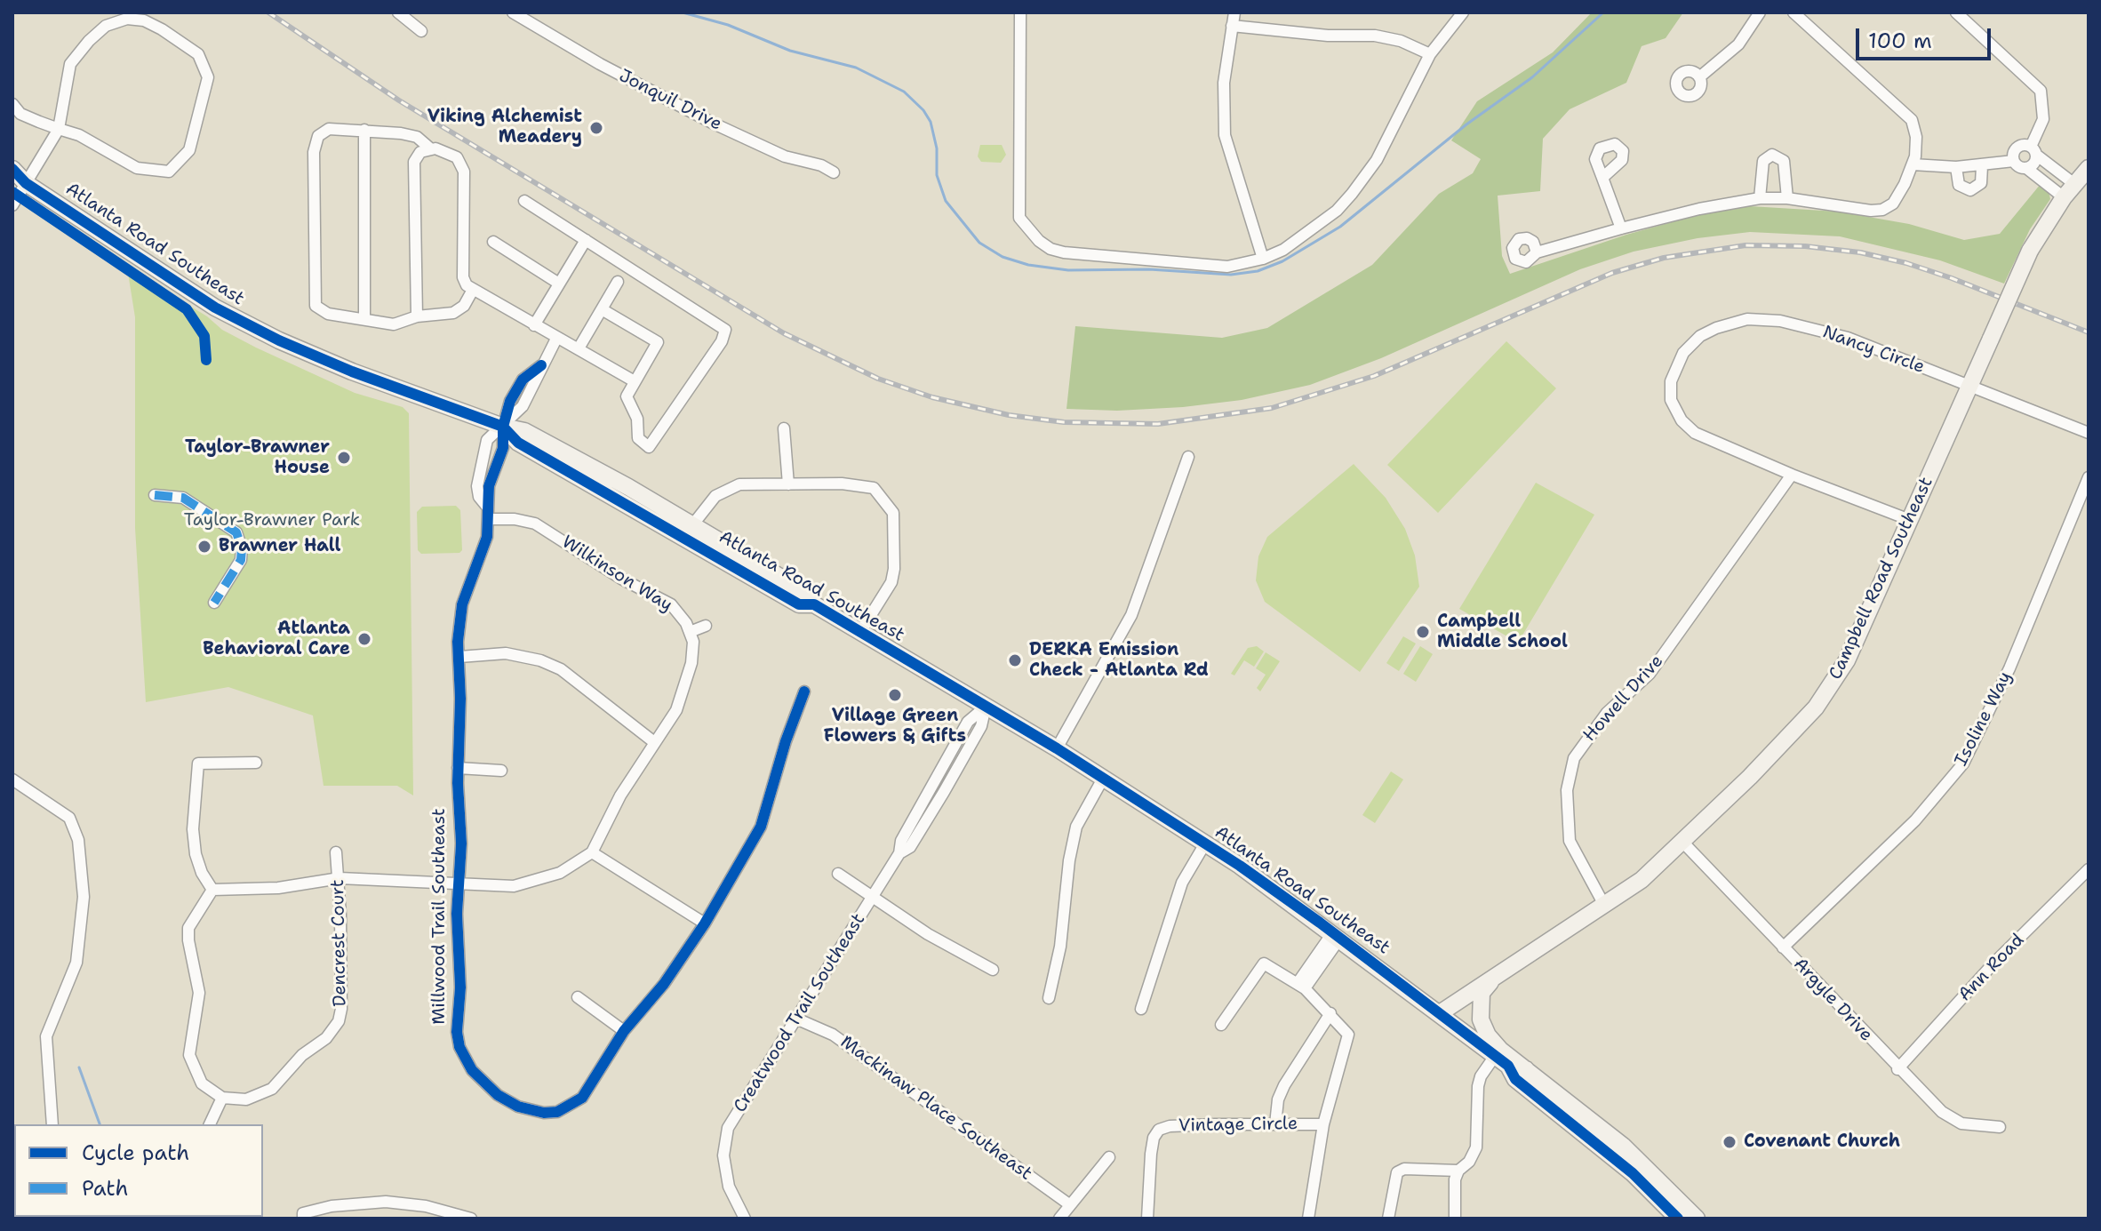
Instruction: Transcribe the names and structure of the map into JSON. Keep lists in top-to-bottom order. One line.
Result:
{"streets":{"main road":["Atlanta Road Southeast","Campbell Road Southeast"],"street":["Jonquil Drive","Nancy Circle","Wilkinson Way","Howell Drive","Isoline Way","Millwood Trail Southeast","Dencrest Court","Ann Road","Argyle Drive","Creatwood Trail Southeast","Mackinaw Place Southeast","Vintage Circle"]},"crossings":[["Atlanta Road Southeast","Campbell Road Southeast"],["Atlanta Road Southeast","Millwood Trail Southeast"],["Atlanta Road Southeast","Creatwood Trail Southeast"],["Nancy Circle","Campbell Road Southeast"],["Nancy Circle","Howell Drive"],["Wilkinson Way","Millwood Trail Southeast"],["Campbell Road Southeast","Howell Drive"],["Campbell Road Southeast","Argyle Drive"],["Isoline Way","Argyle Drive"],["Ann Road","Argyle Drive"],["Creatwood Trail Southeast","Mackinaw Place Southeast"]],"parks":["Taylor-Brawner Park"],"places":["Viking Alchemist Meadery","Taylor-Brawner House","Brawner Hall","Campbell Middle School","Atlanta Behavioral Care","DERKA Emission Check - Atlanta Rd","Village Green Flowers & Gifts","Covenant Church"],"legend":["Cycle path","Path"],"scale_bar":"100 m"}
